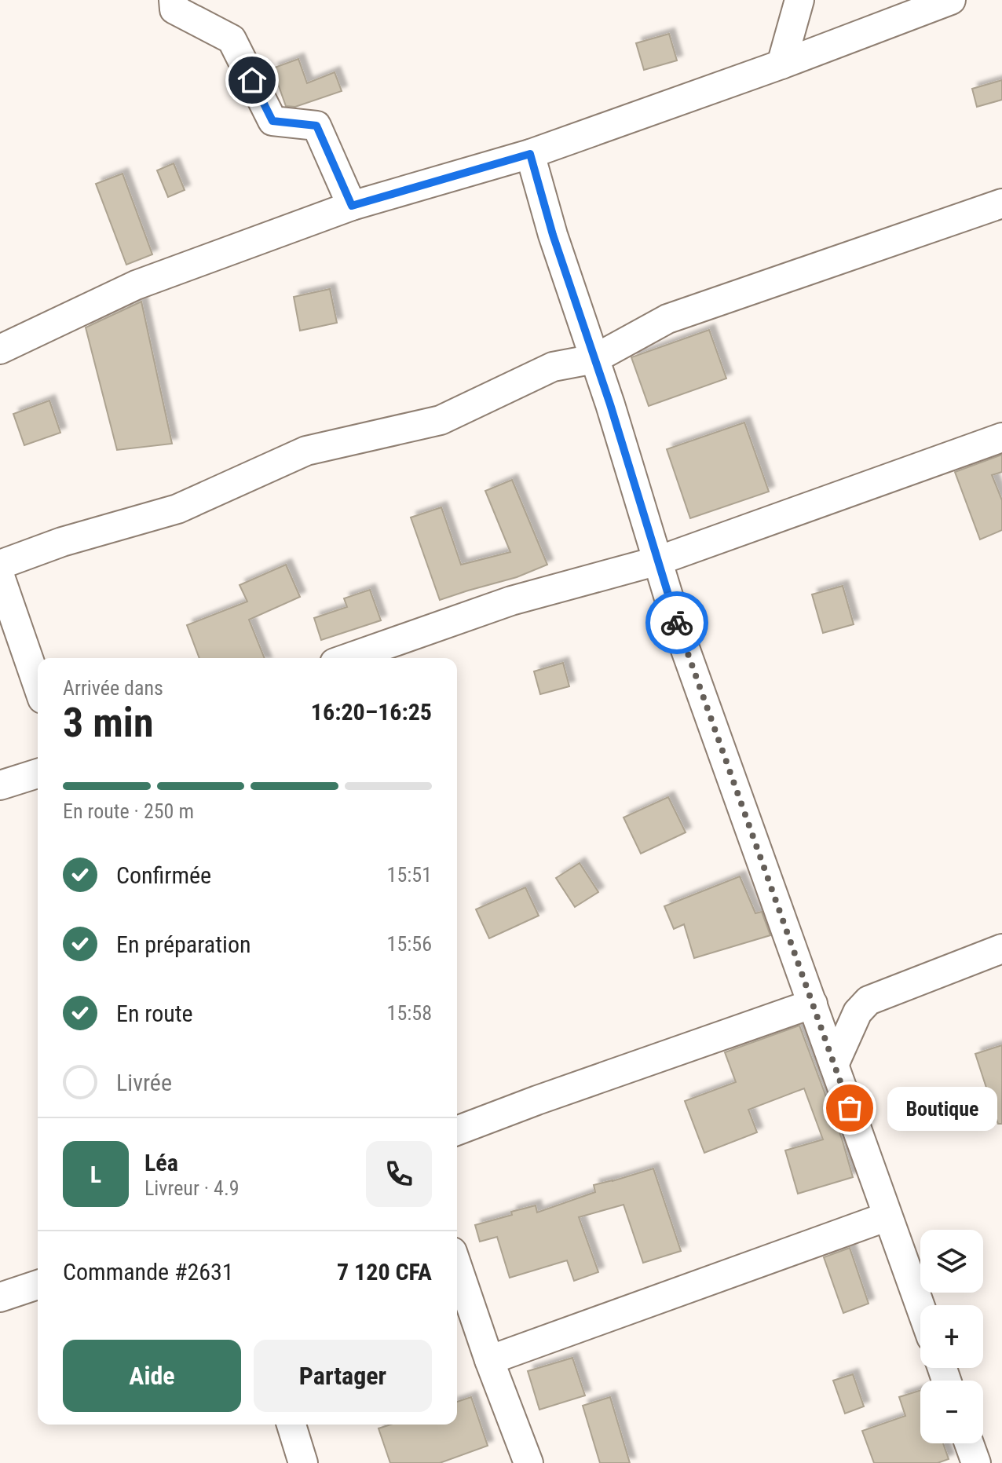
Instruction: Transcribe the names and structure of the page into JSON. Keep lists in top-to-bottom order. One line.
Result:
{"places":["Boutique"],"page":{"heading":["3 min","Arrivée dans","16:20–16:25"],"panel":["Léa","Livreur · 4.9","Commande #2631","7 120 CFA"],"bar":"En route · 250 m","list":[["Confirmée","15:51"],["En préparation","15:56"],["En route","15:58"],"Livrée"],"bubble":"Boutique","round":"L","map_buttons":["+","−"],"buttons":["Aide","Partager"]}}
